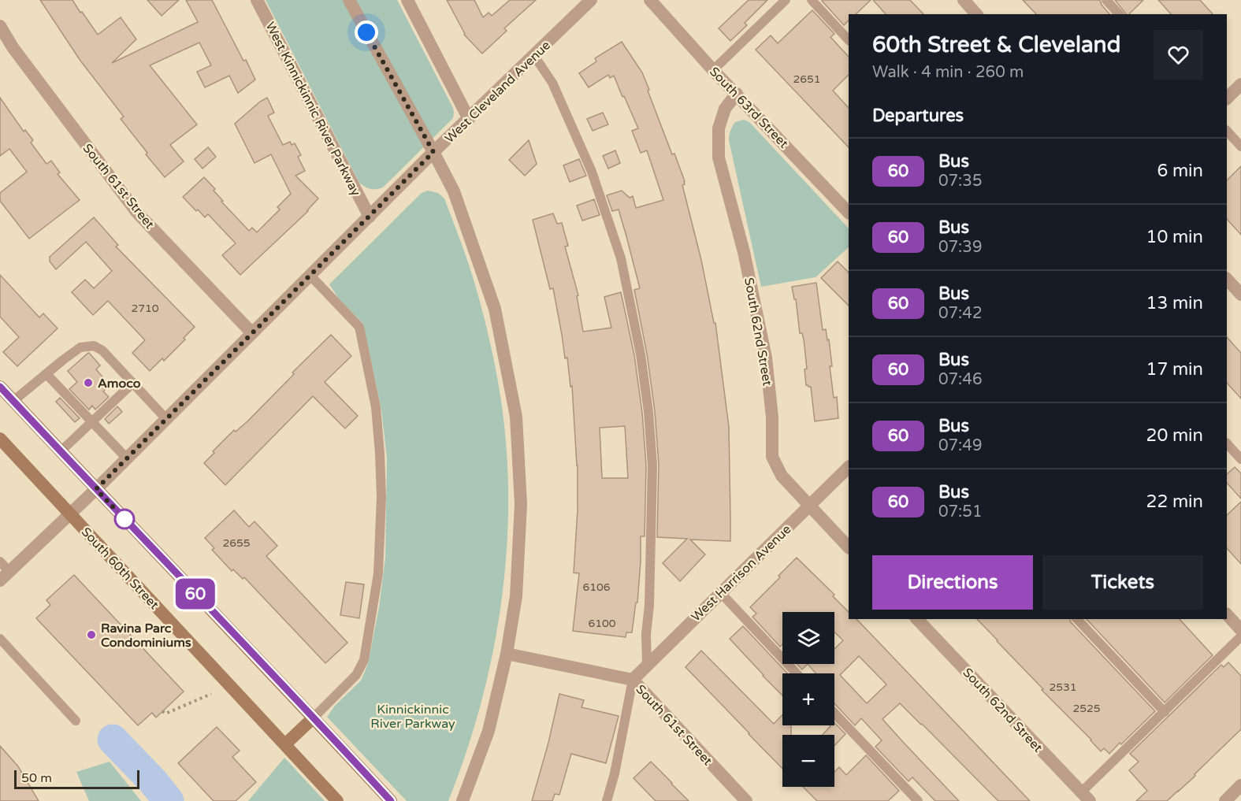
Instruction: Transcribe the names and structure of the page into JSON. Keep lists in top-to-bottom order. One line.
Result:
{"streets":{"main road":["South 60th Street"],"street":["West Cleveland Avenue","South 63rd Street","West Kinnickinnic River Parkway","South 61st Street","South 62nd Street","West Harrison Avenue"]},"crossings":[["West Cleveland Avenue","West Kinnickinnic River Parkway"],["West Cleveland Avenue","South 61st Street"],["West Cleveland Avenue","South 60th Street"],["South 63rd Street","South 62nd Street"],["South 61st Street","West Harrison Avenue"],["South 62nd Street","West Harrison Avenue"]],"parks":["Kinnickinnic River Parkway"],"places":["Amoco","Ravina Parc Condominiums"],"lines":["bus line 60"],"house_numbers":["2651","2710","2655","6106","6100","2531","2525"],"scale_bar":"50 m","page":{"on_map":"60","heading":[["60th Street & Cleveland","Walk · 4 min · 260 m"],"Departures"],"list":[{"mark":"60","name":"Bus","note":"07:35","value":"6 min"},{"mark":"60","name":"Bus","note":"07:39","value":"10 min"},{"mark":"60","name":"Bus","note":"07:42","value":"13 min"},{"mark":"60","name":"Bus","note":"07:46","value":"17 min"},{"mark":"60","name":"Bus","note":"07:49","value":"20 min"},{"mark":"60","name":"Bus","note":"07:51","value":"22 min"}],"buttons":["Directions","Tickets"],"map_buttons":["+","−"],"scale":"50 m"}}
